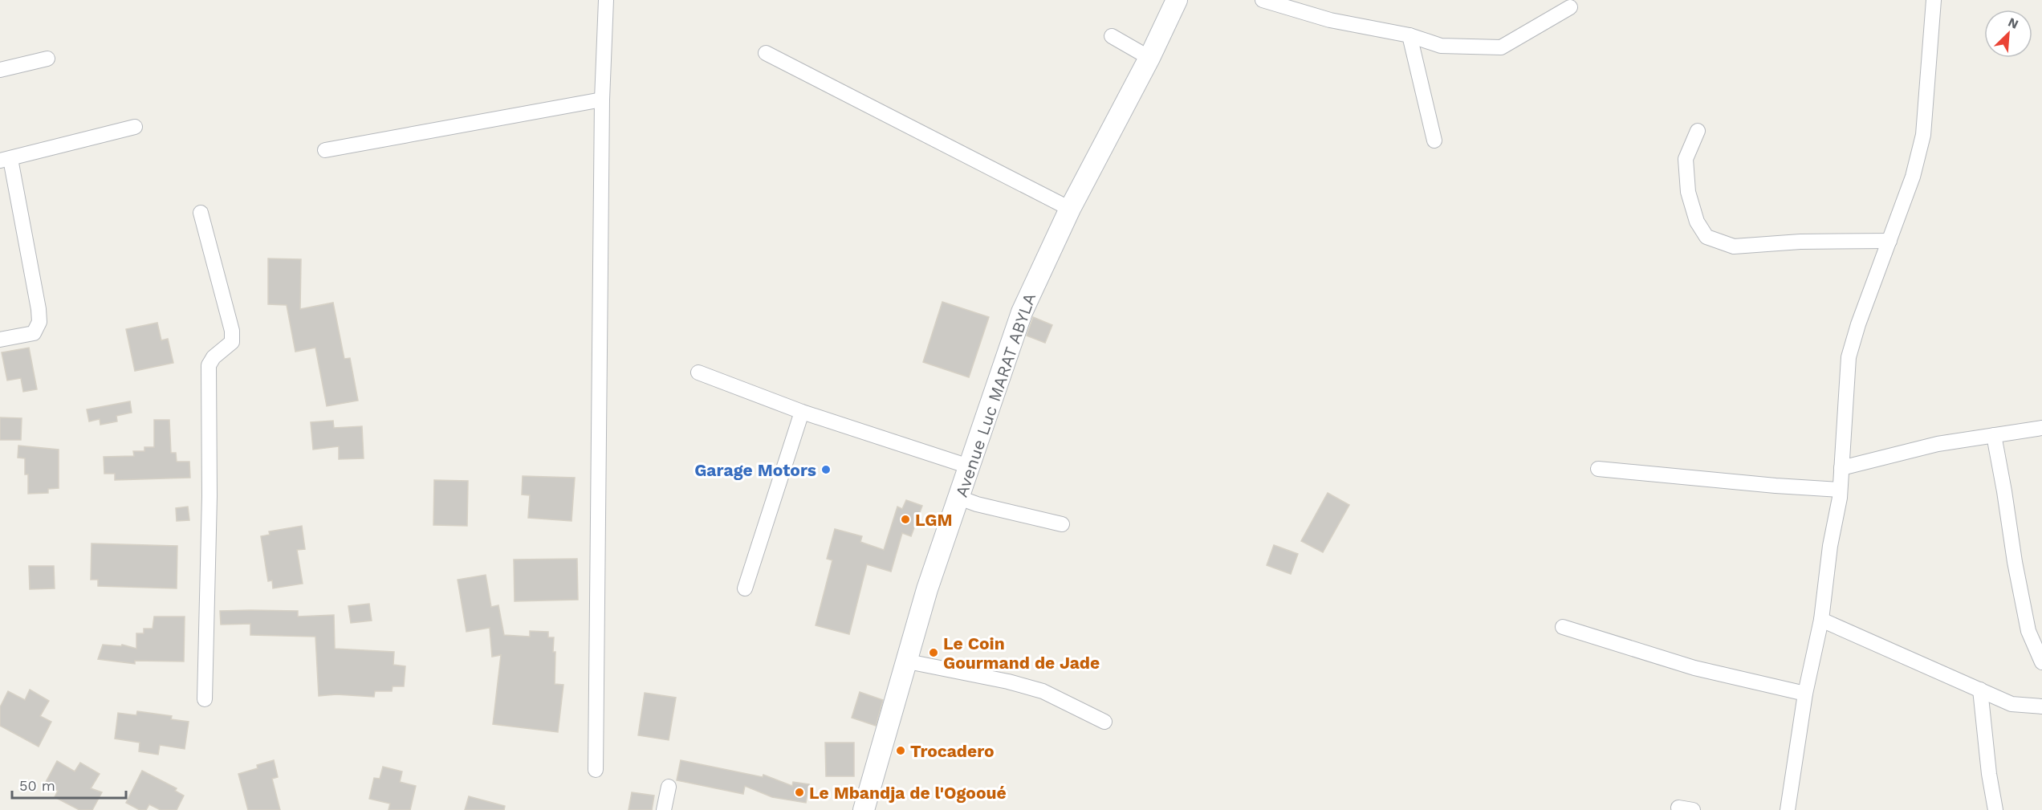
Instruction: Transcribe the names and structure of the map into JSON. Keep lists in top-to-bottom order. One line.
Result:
{"streets":{"street":["Avenue Luc MARAT ABYLA"]},"places":["Garage Motors","LGM","Le Coin Gourmand de Jade","Trocadero","Le Mbandja de l'Ogooué"],"scale_bar":"50 m","north":"top right"}
